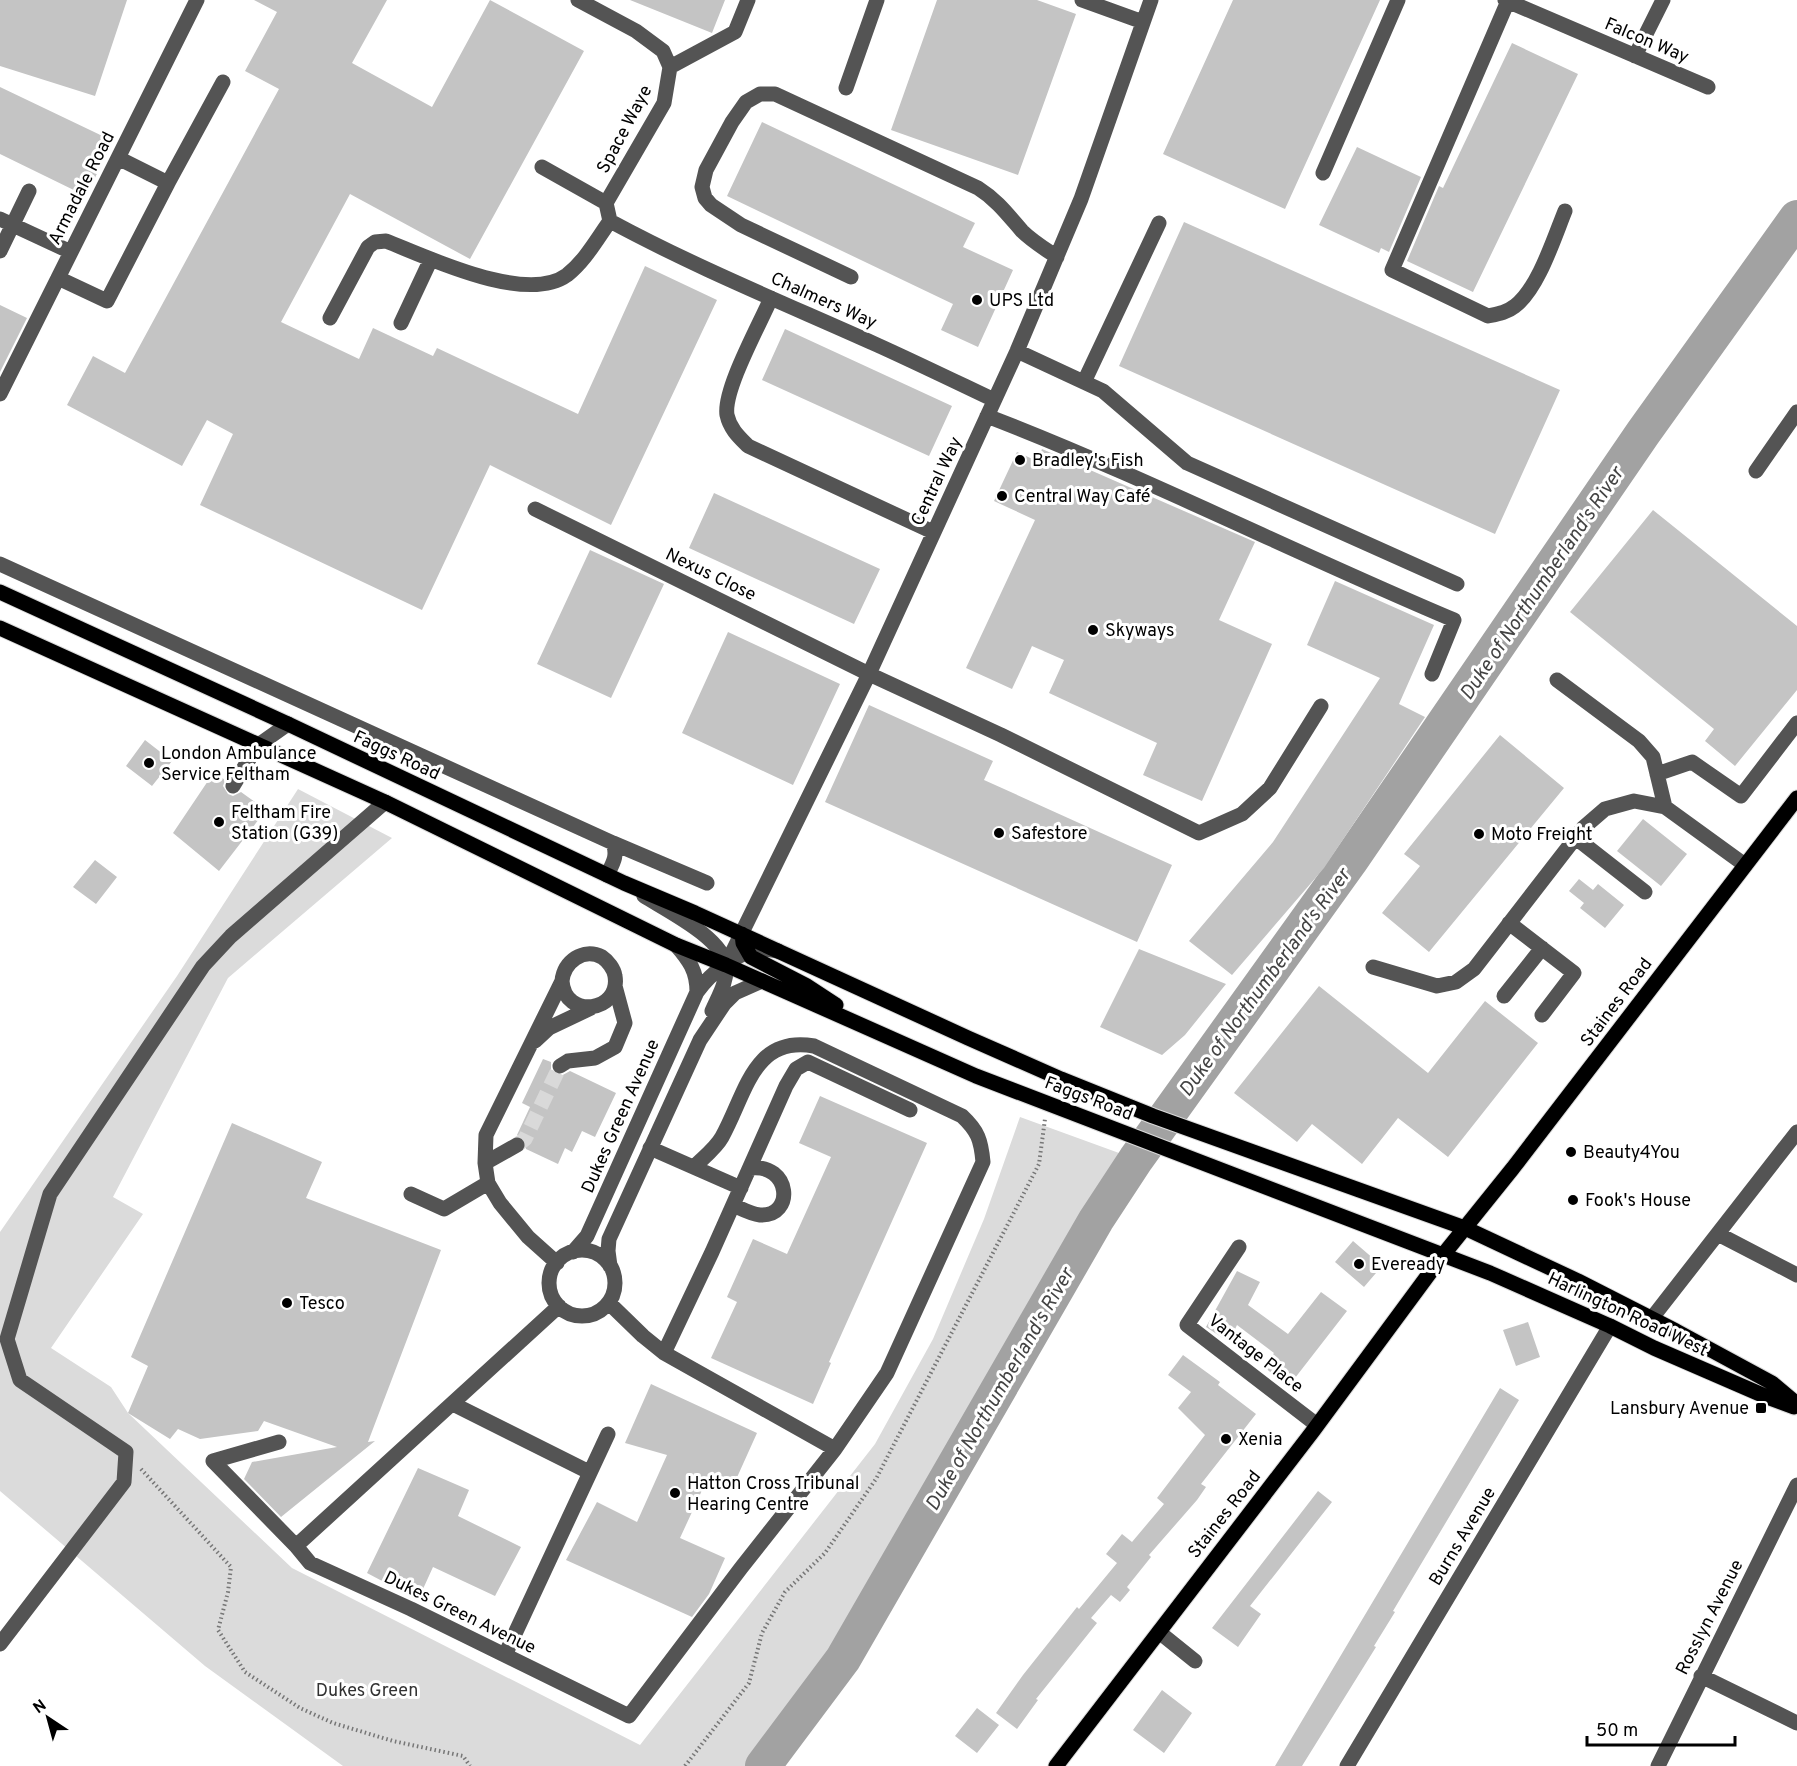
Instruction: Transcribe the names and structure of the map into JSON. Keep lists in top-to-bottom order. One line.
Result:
{"streets":{"main road":["Faggs Road","Staines Road","Harlington Road West"],"street":["Falcon Way","Space Waye","Armadale Road","Chalmers Way","Central Way","Nexus Close","Dukes Green Avenue","Vantage Place","Burns Avenue","Rosslyn Avenue"]},"crossings":[["Space Waye","Chalmers Way"],["Chalmers Way","Central Way"],["Central Way","Nexus Close"],["Central Way","Faggs Road"],["Faggs Road","Staines Road"],["Faggs Road","Dukes Green Avenue"],["Faggs Road","Harlington Road West"],["Staines Road","Harlington Road West"],["Staines Road","Vantage Place"],["Harlington Road West","Burns Avenue"]],"water":["Duke of Northumberland's River"],"parks":["Dukes Green"],"places":{"other":["UPS Ltd","Bradley's Fish","Central Way Café","Skyways","London Ambulance Service Feltham","Feltham Fire Station (G39)","Safestore","Moto Freight","Beauty4You","Fook's House","Eveready","Tesco","Xenia","Hatton Cross Tribunal Hearing Centre"],"transit":["Lansbury Avenue"]},"scale_bar":"50 m","north":"top left"}
